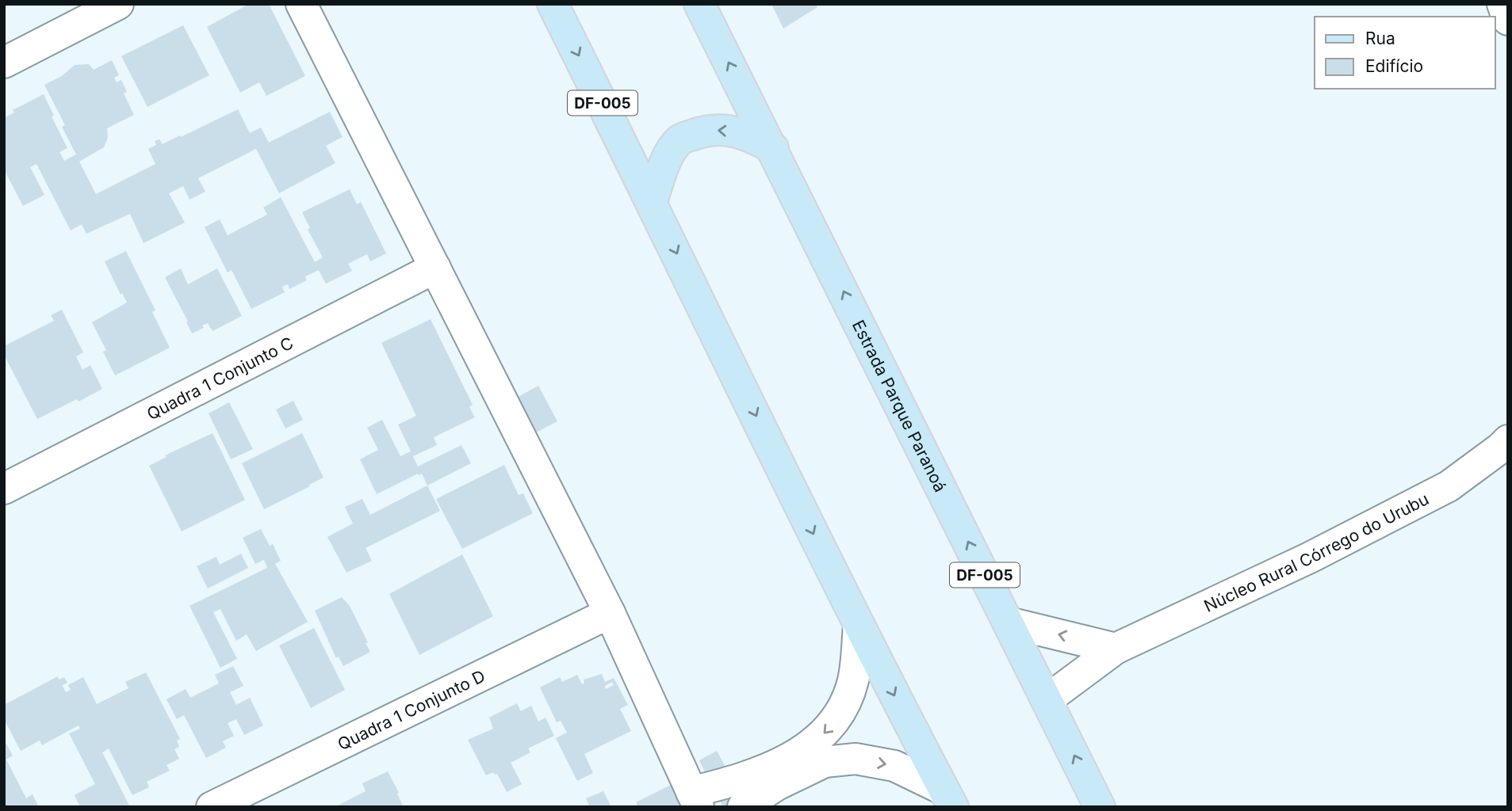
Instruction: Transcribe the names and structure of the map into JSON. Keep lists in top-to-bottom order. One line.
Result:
{"streets":{"main road":["DF-005","Estrada Parque Paranoá"],"street":["Quadra 1 Conjunto C","Núcleo Rural Córrego do Urubu","Quadra 1 Conjunto D"]},"crossings":[["Estrada Parque Paranoá","Núcleo Rural Córrego do Urubu"]],"legend":["Rua","Edifício"]}
